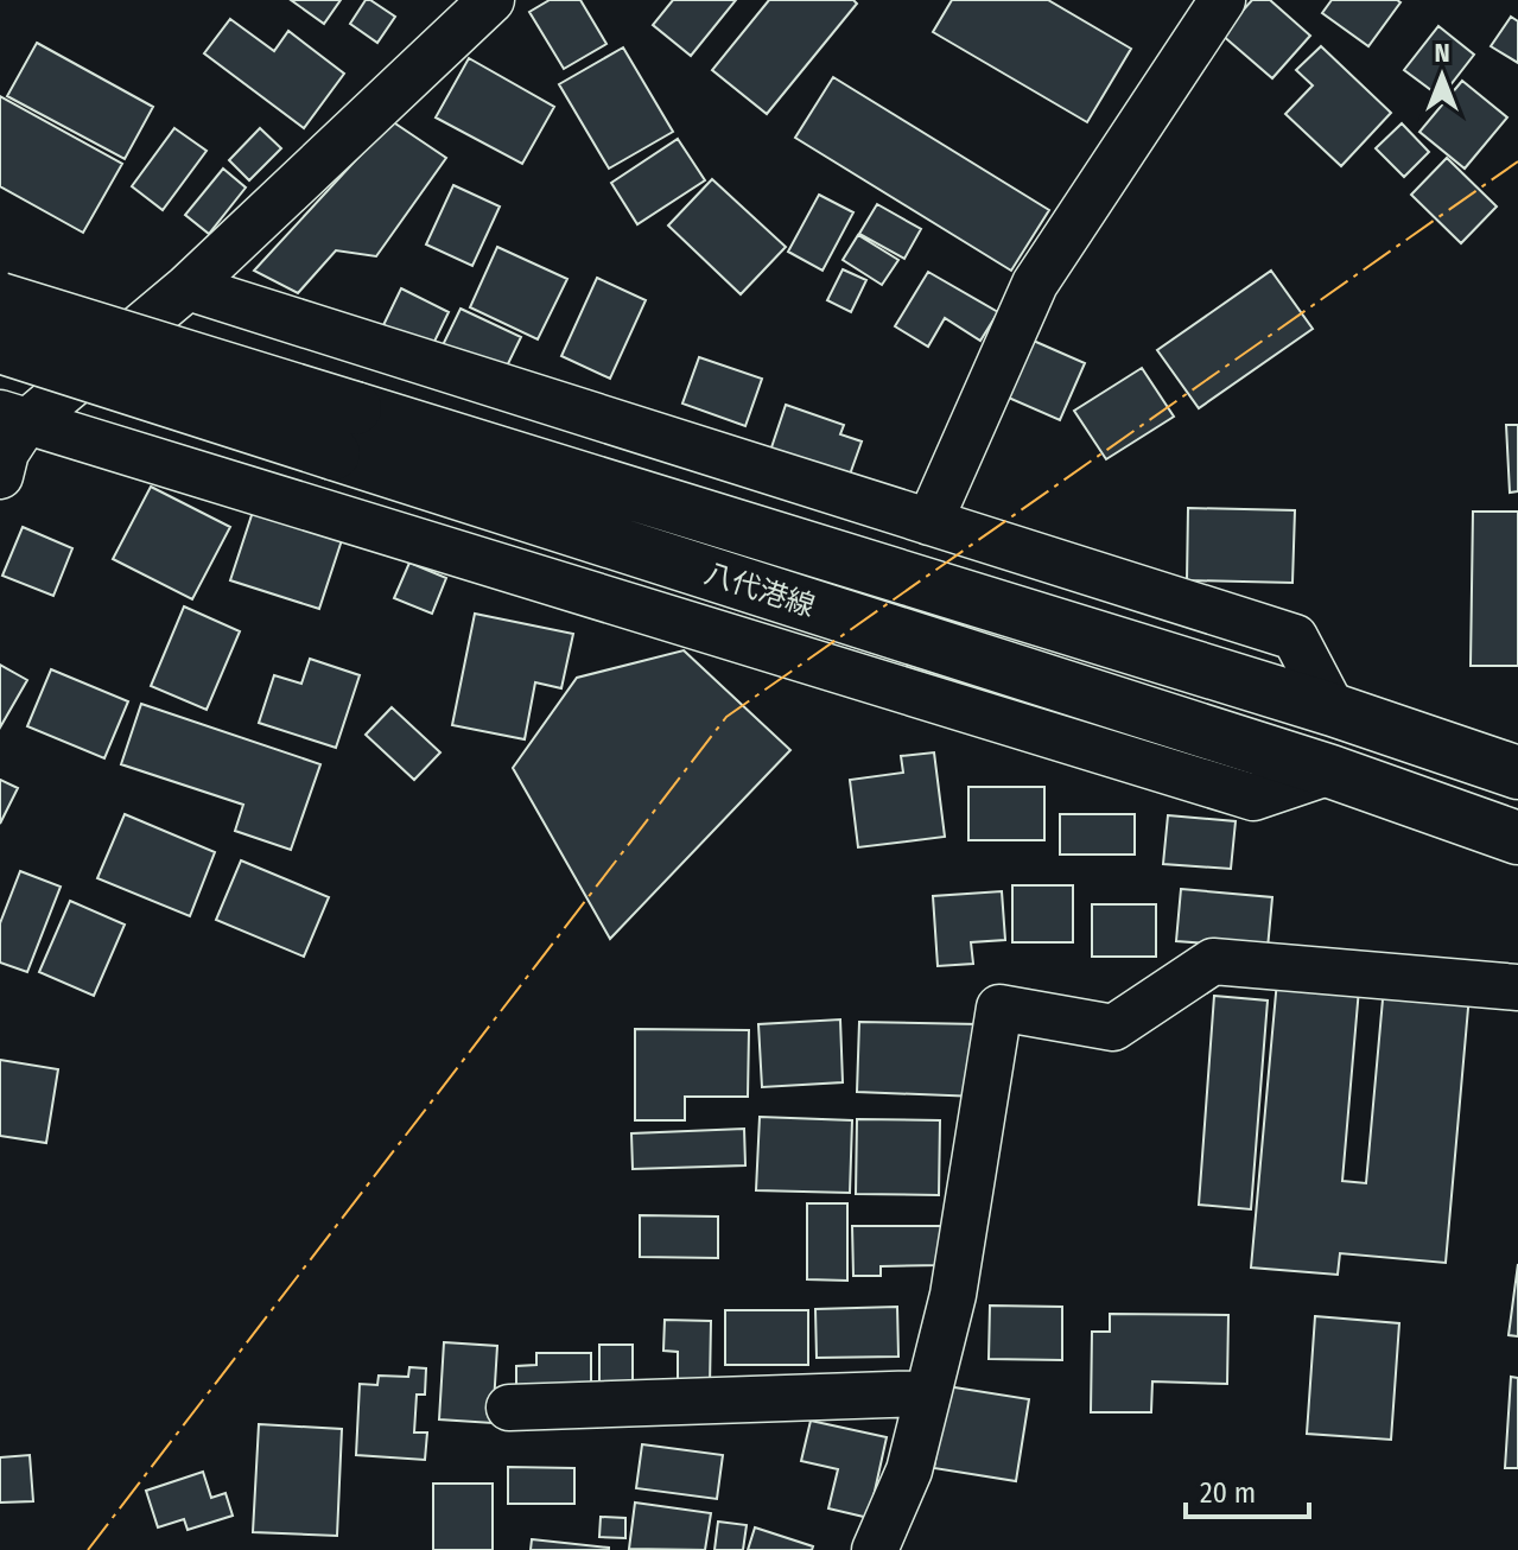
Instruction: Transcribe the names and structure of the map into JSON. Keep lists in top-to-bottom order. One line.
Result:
{"streets":{"main road":["八代港線"]},"scale_bar":"20 m","north":"top"}
